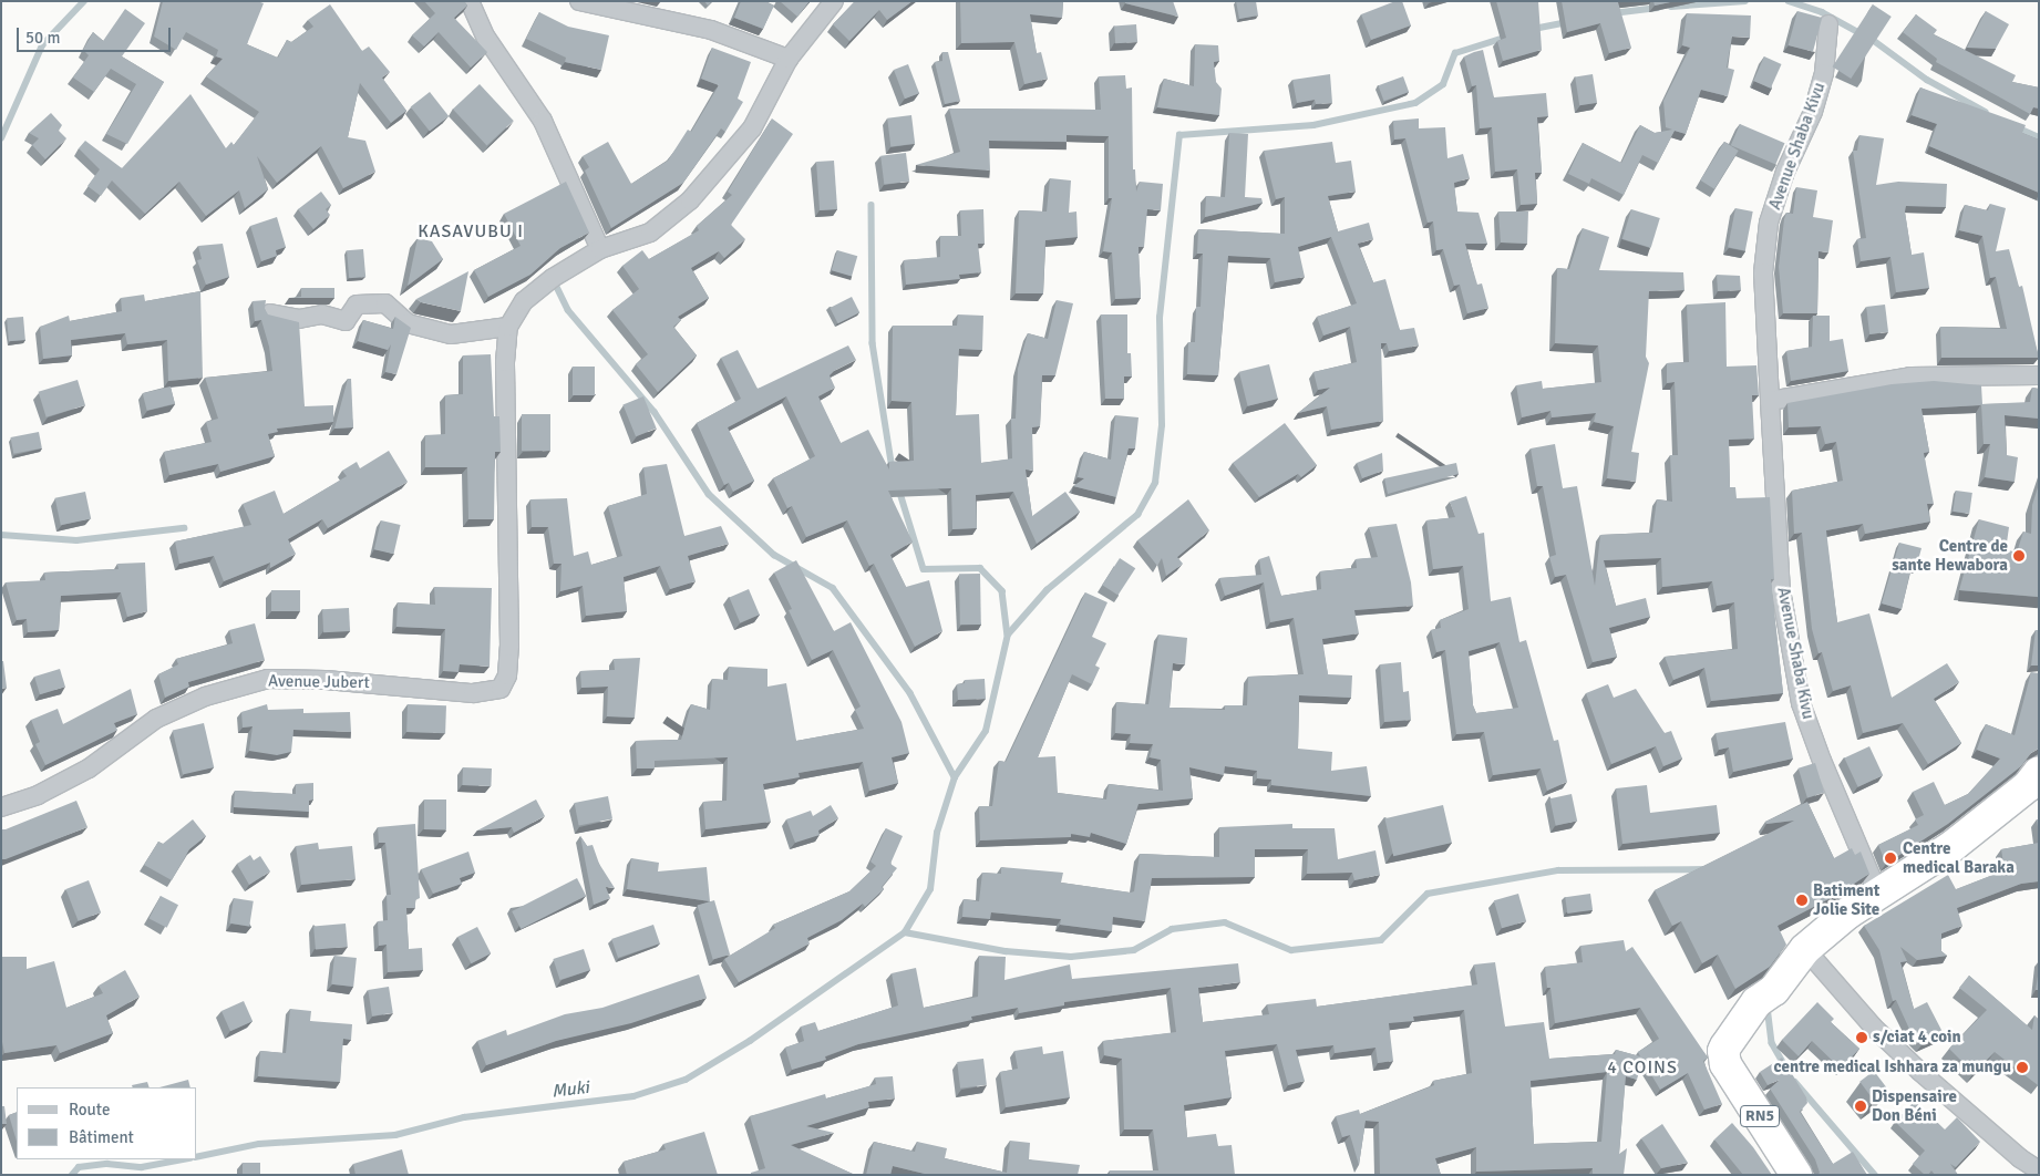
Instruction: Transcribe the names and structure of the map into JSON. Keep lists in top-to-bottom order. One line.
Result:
{"streets":{"highway":["RN5"],"street":["Avenue Shaba Kivu","Avenue Jubert"]},"crossings":[["Avenue Shaba Kivu","RN5"]],"districts":["KASAVUBU I","4 COINS"],"water":["Muki"],"places":["Centre de sante Hewabora","Centre medical Baraka","Batiment Jolie Site","s/ciat 4 coin","centre medical Ishhara za mungu","Dispensaire Don Béni"],"legend":["Route","Bâtiment"],"scale_bar":"50 m"}
